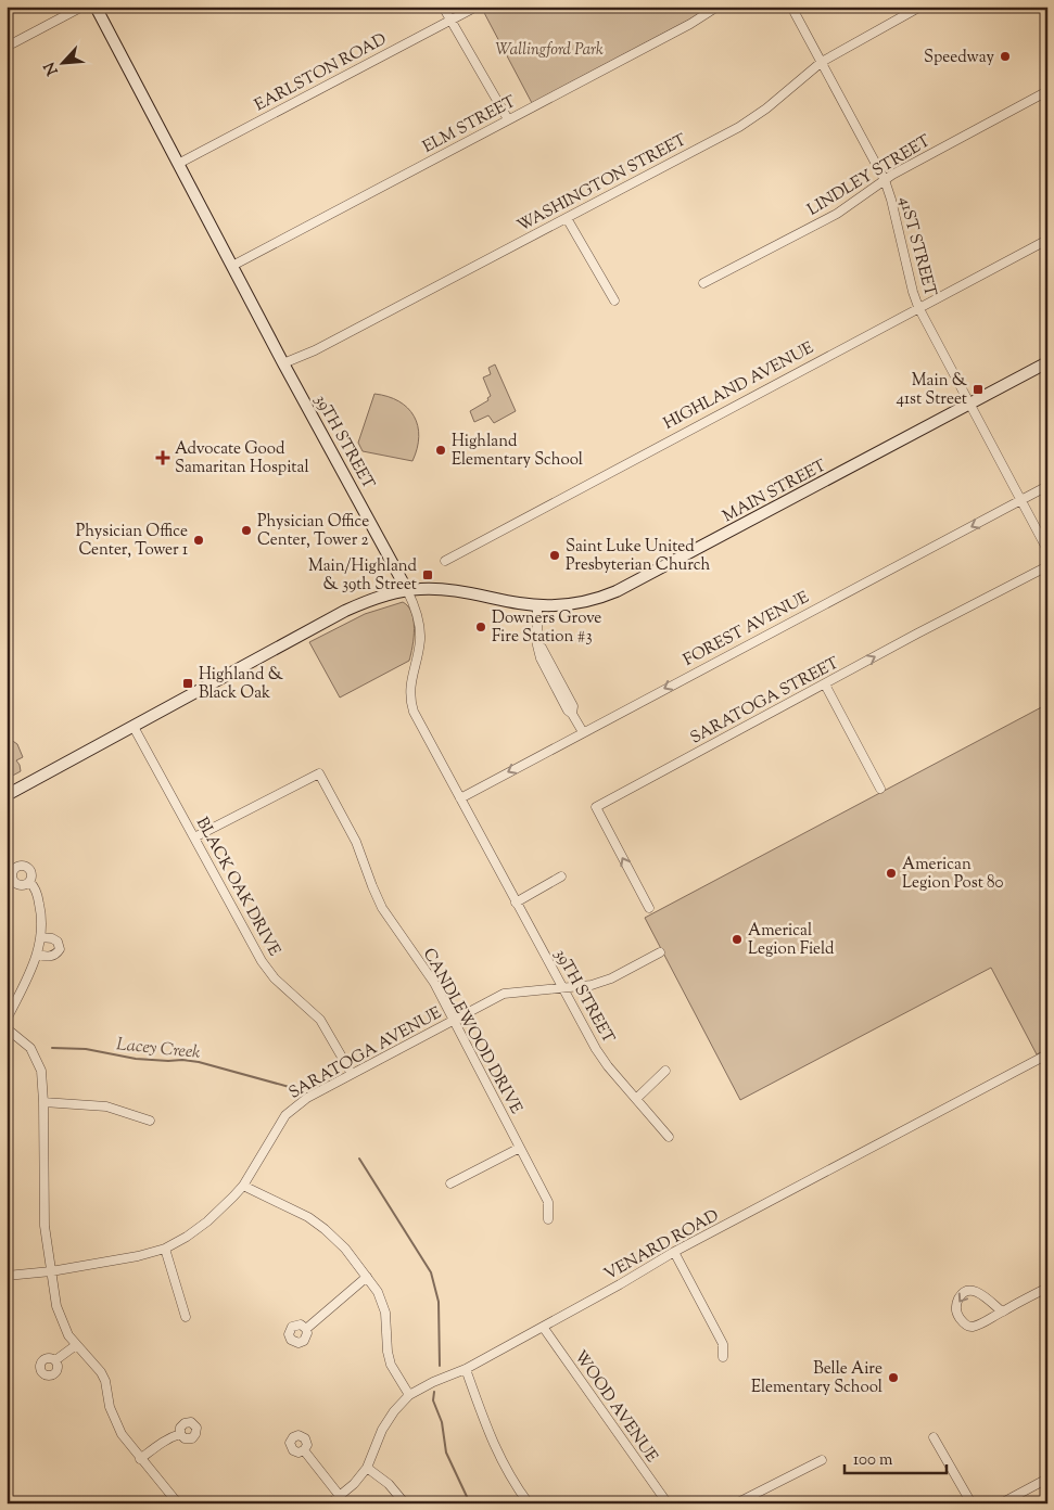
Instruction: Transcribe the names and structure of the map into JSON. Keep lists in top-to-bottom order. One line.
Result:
{"streets":{"main road":["39TH STREET","MAIN STREET"],"street":["EARLSTON ROAD","ELM STREET","LINDLEY STREET","WASHINGTON STREET","41ST STREET","HIGHLAND AVENUE","FOREST AVENUE","SARATOGA STREET","BLACK OAK DRIVE","CANDLEWOOD DRIVE","SARATOGA AVENUE","VENARD ROAD","WOOD AVENUE"]},"crossings":[["EARLSTON ROAD","39TH STREET"],["ELM STREET","39TH STREET"],["LINDLEY STREET","41ST STREET"],["WASHINGTON STREET","41ST STREET"],["WASHINGTON STREET","39TH STREET"],["41ST STREET","HIGHLAND AVENUE"],["41ST STREET","MAIN STREET"],["41ST STREET","FOREST AVENUE"],["39TH STREET","MAIN STREET"],["39TH STREET","FOREST AVENUE"],["39TH STREET","SARATOGA AVENUE"],["BLACK OAK DRIVE","CANDLEWOOD DRIVE"],["BLACK OAK DRIVE","SARATOGA AVENUE"],["CANDLEWOOD DRIVE","SARATOGA AVENUE"],["VENARD ROAD","WOOD AVENUE"]],"one_way":["FOREST AVENUE","SARATOGA STREET"],"water":["Lacey Creek"],"parks":["Wallingford Park"],"places":{"other":["Speedway","Highland Elementary School","Physician Office Center, Tower 2","Physician Office Center, Tower 1","Saint Luke United Presbyterian Church","Downers Grove Fire Station #3","American Legion Post 80","Americal Legion Field","Belle Aire Elementary School"],"transit":["Main & 41st Street","Main/Highland & 39th Street","Highland & Black Oak"],"health":["Advocate Good Samaritan Hospital"]},"scale_bar":"100 m","north":"bottom left"}
